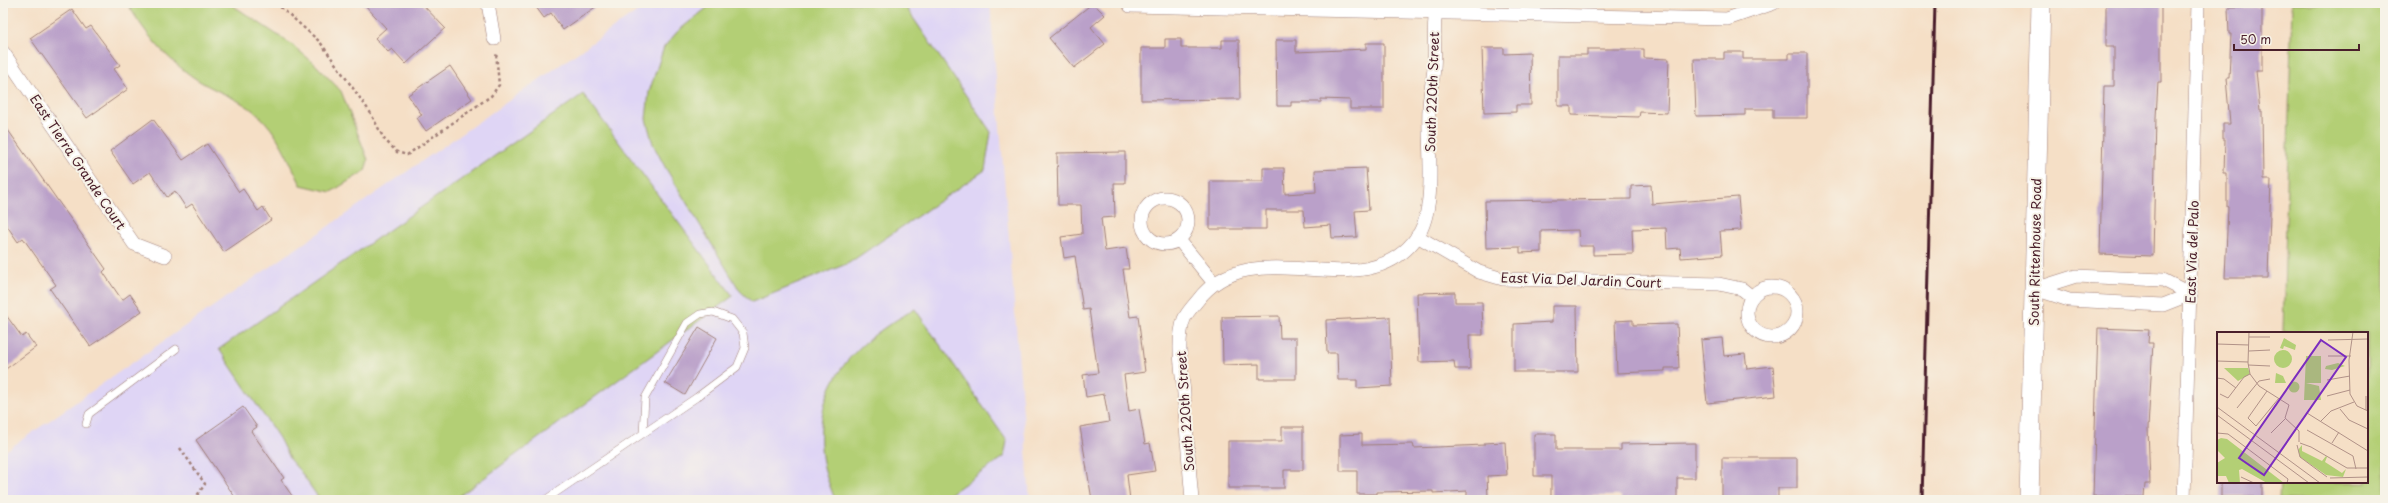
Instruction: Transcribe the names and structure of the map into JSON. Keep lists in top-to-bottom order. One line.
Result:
{"streets":{"main road":["South Rittenhouse Road"],"street":["South 220th Street","East Tierra Grande Court","East Via del Palo","East Via Del Jardin Court"]},"crossings":[["South 220th Street","East Via Del Jardin Court"]],"scale_bar":"50 m"}
